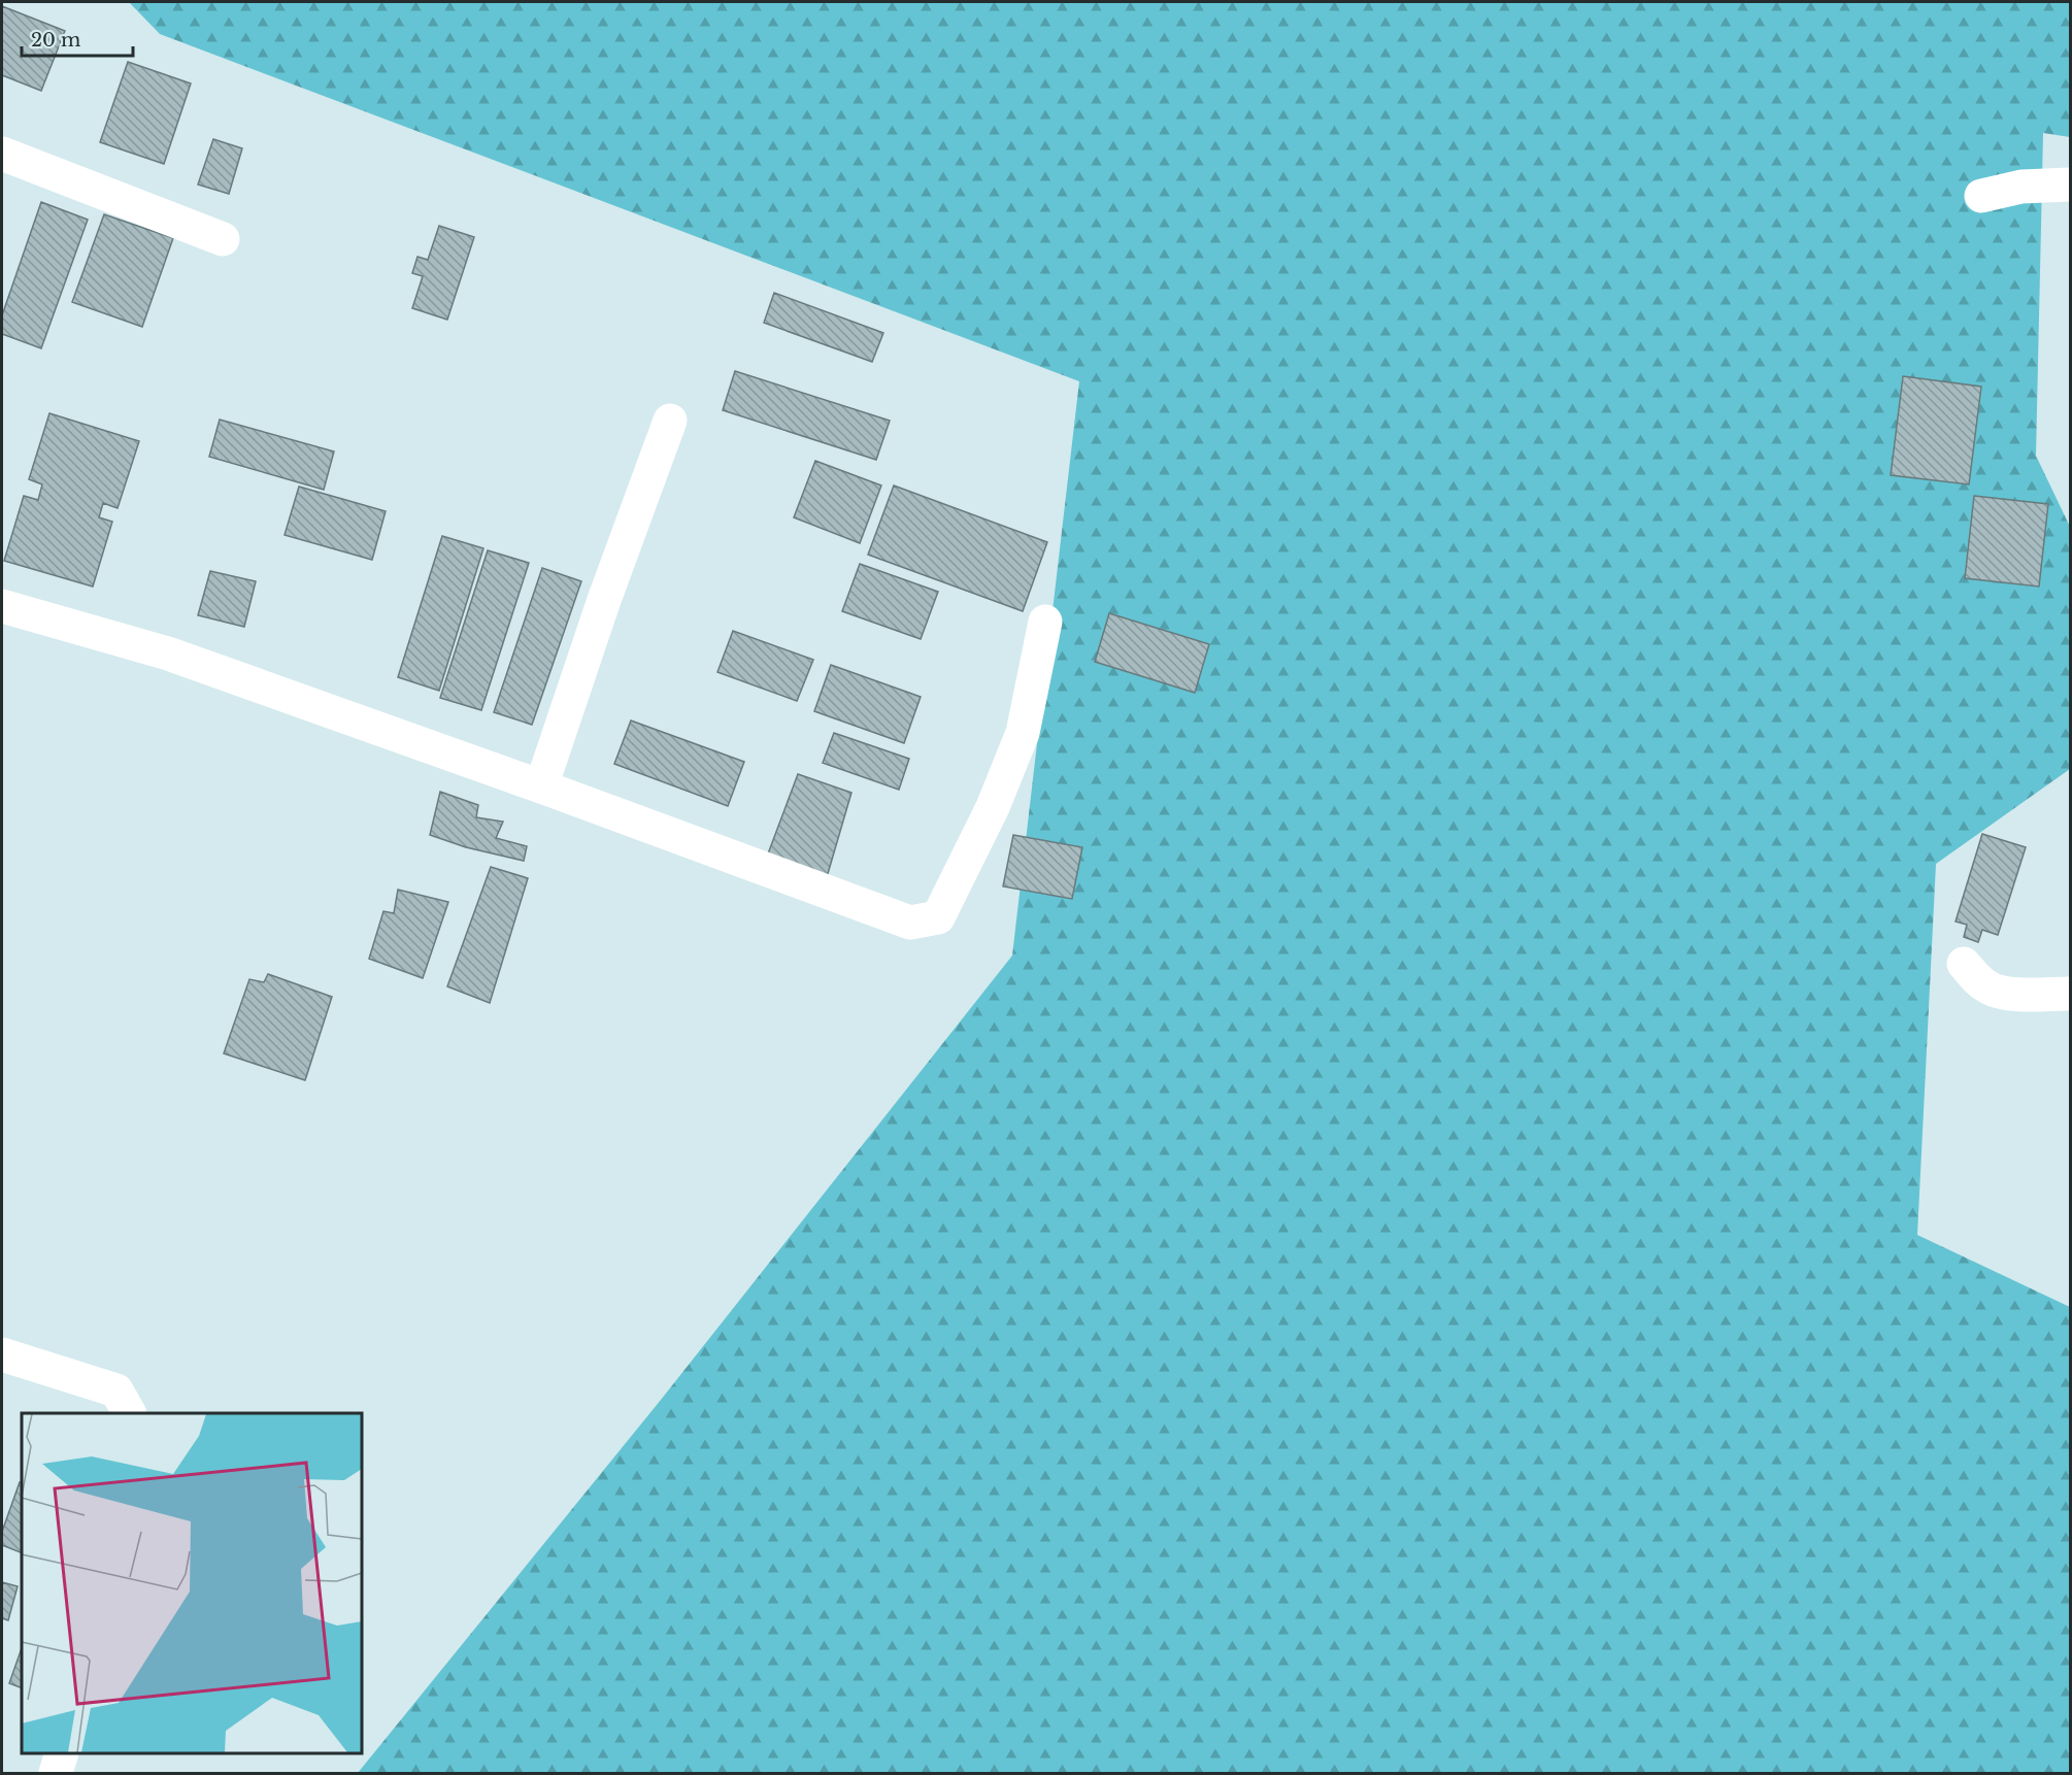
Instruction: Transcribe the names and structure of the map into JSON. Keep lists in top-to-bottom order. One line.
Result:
{"scale_bar":"20 m"}
